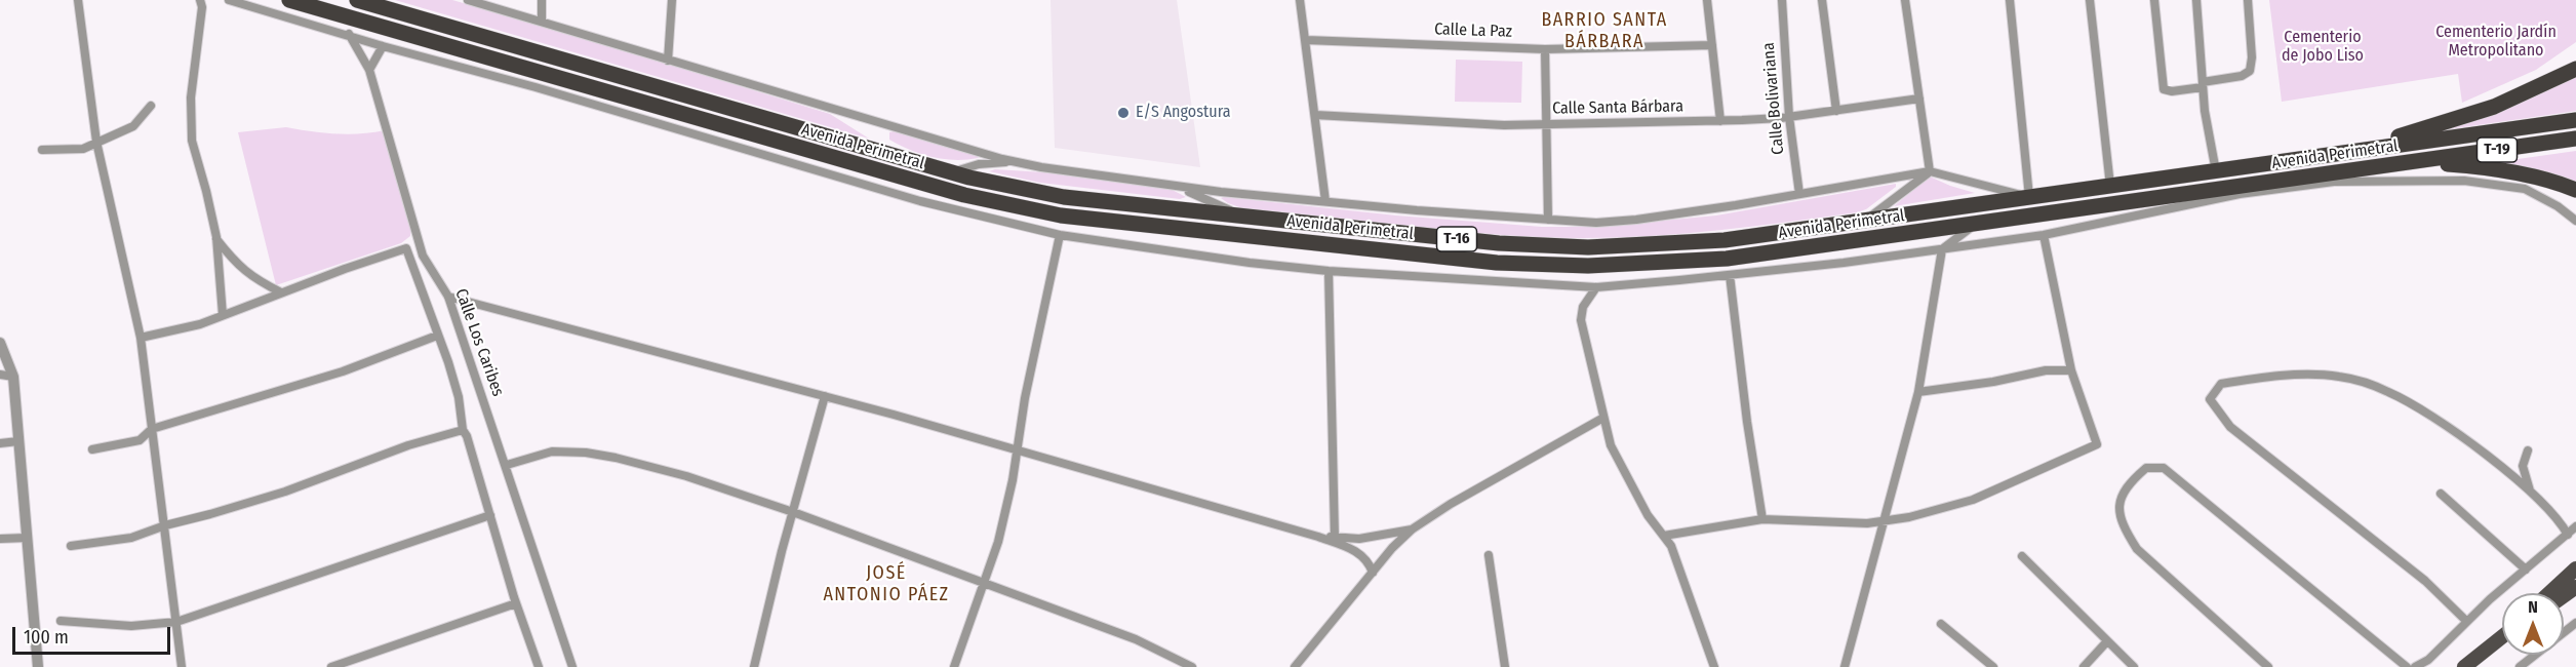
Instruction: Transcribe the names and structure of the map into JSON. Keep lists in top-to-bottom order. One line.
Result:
{"streets":{"highway":["Avenida Perimetral","T-19","T-16"],"street":["Calle La Paz","Calle Bolivariana","Calle Santa Bárbara","Calle Los Caribes"]},"crossings":[["Calle Bolivariana","Calle Santa Bárbara"],["Calle Bolivariana","Avenida Perimetral"]],"districts":["BARRIO SANTA BÁRBARA","JOSÉ ANTONIO PÁEZ"],"parks":["Cementerio Jardín Metropolitano","Cementerio de Jobo Liso"],"places":["E/S Angostura"],"scale_bar":"100 m","north":"top"}
